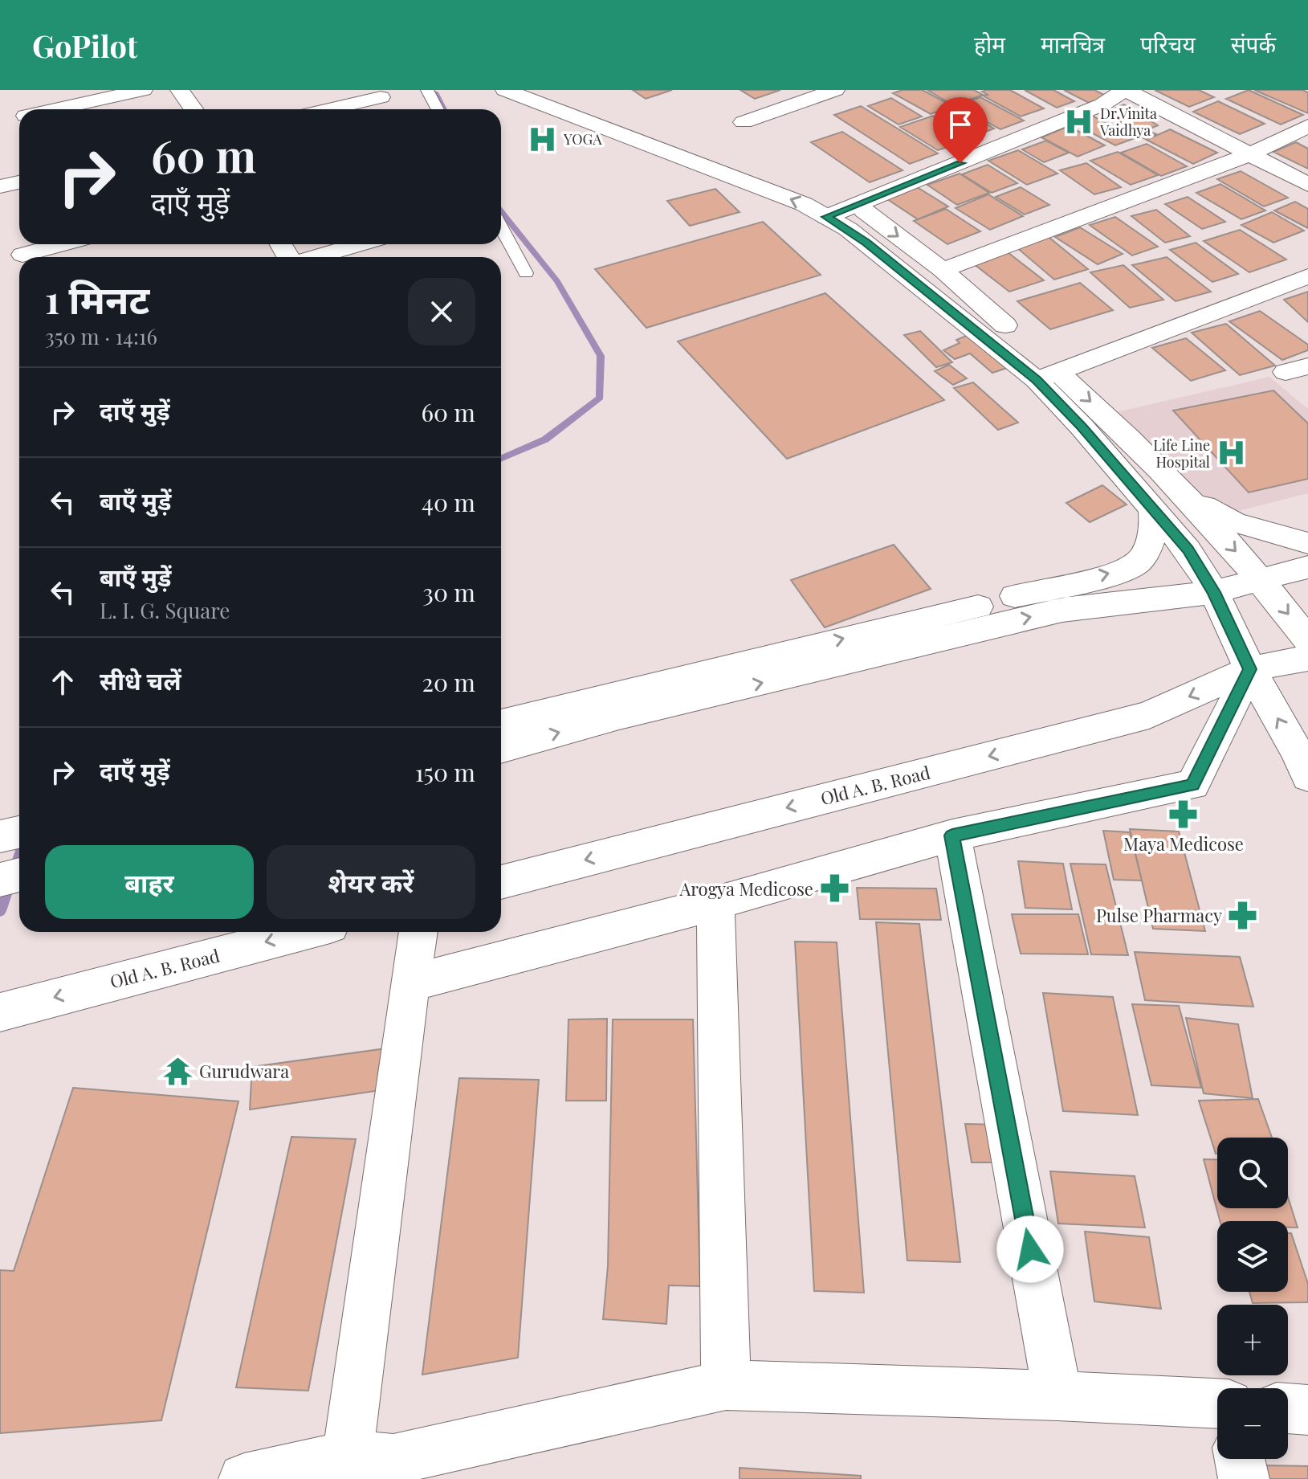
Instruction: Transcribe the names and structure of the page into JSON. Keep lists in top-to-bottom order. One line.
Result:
{"streets":{"street":["Old A. B. Road"]},"places":{"hospital":["Dr.Vinita Vaidhya","YOGA","Life Line Hospital"],"pharmacy":["Maya Medicose","Arogya Medicose","Pulse Pharmacy"],"temple":["Gurudwara"]},"page":{"header":"GoPilot","nav":["होम","मानचित्र","परिचय","संपर्क"],"turn":["60 m","दाएँ मुड़ें"],"heading":["1 मिनट","350 m · 14:16"],"list":[{"name":"दाएँ मुड़ें","value":"60 m"},{"name":"बाएँ मुड़ें","value":"40 m"},{"name":"बाएँ मुड़ें","note":"L. I. G. Square","value":"30 m"},{"name":"सीधे चलें","value":"20 m"},{"name":"दाएँ मुड़ें","value":"150 m"}],"buttons":["बाहर","शेयर करें"],"map_buttons":["+","−"]}}
